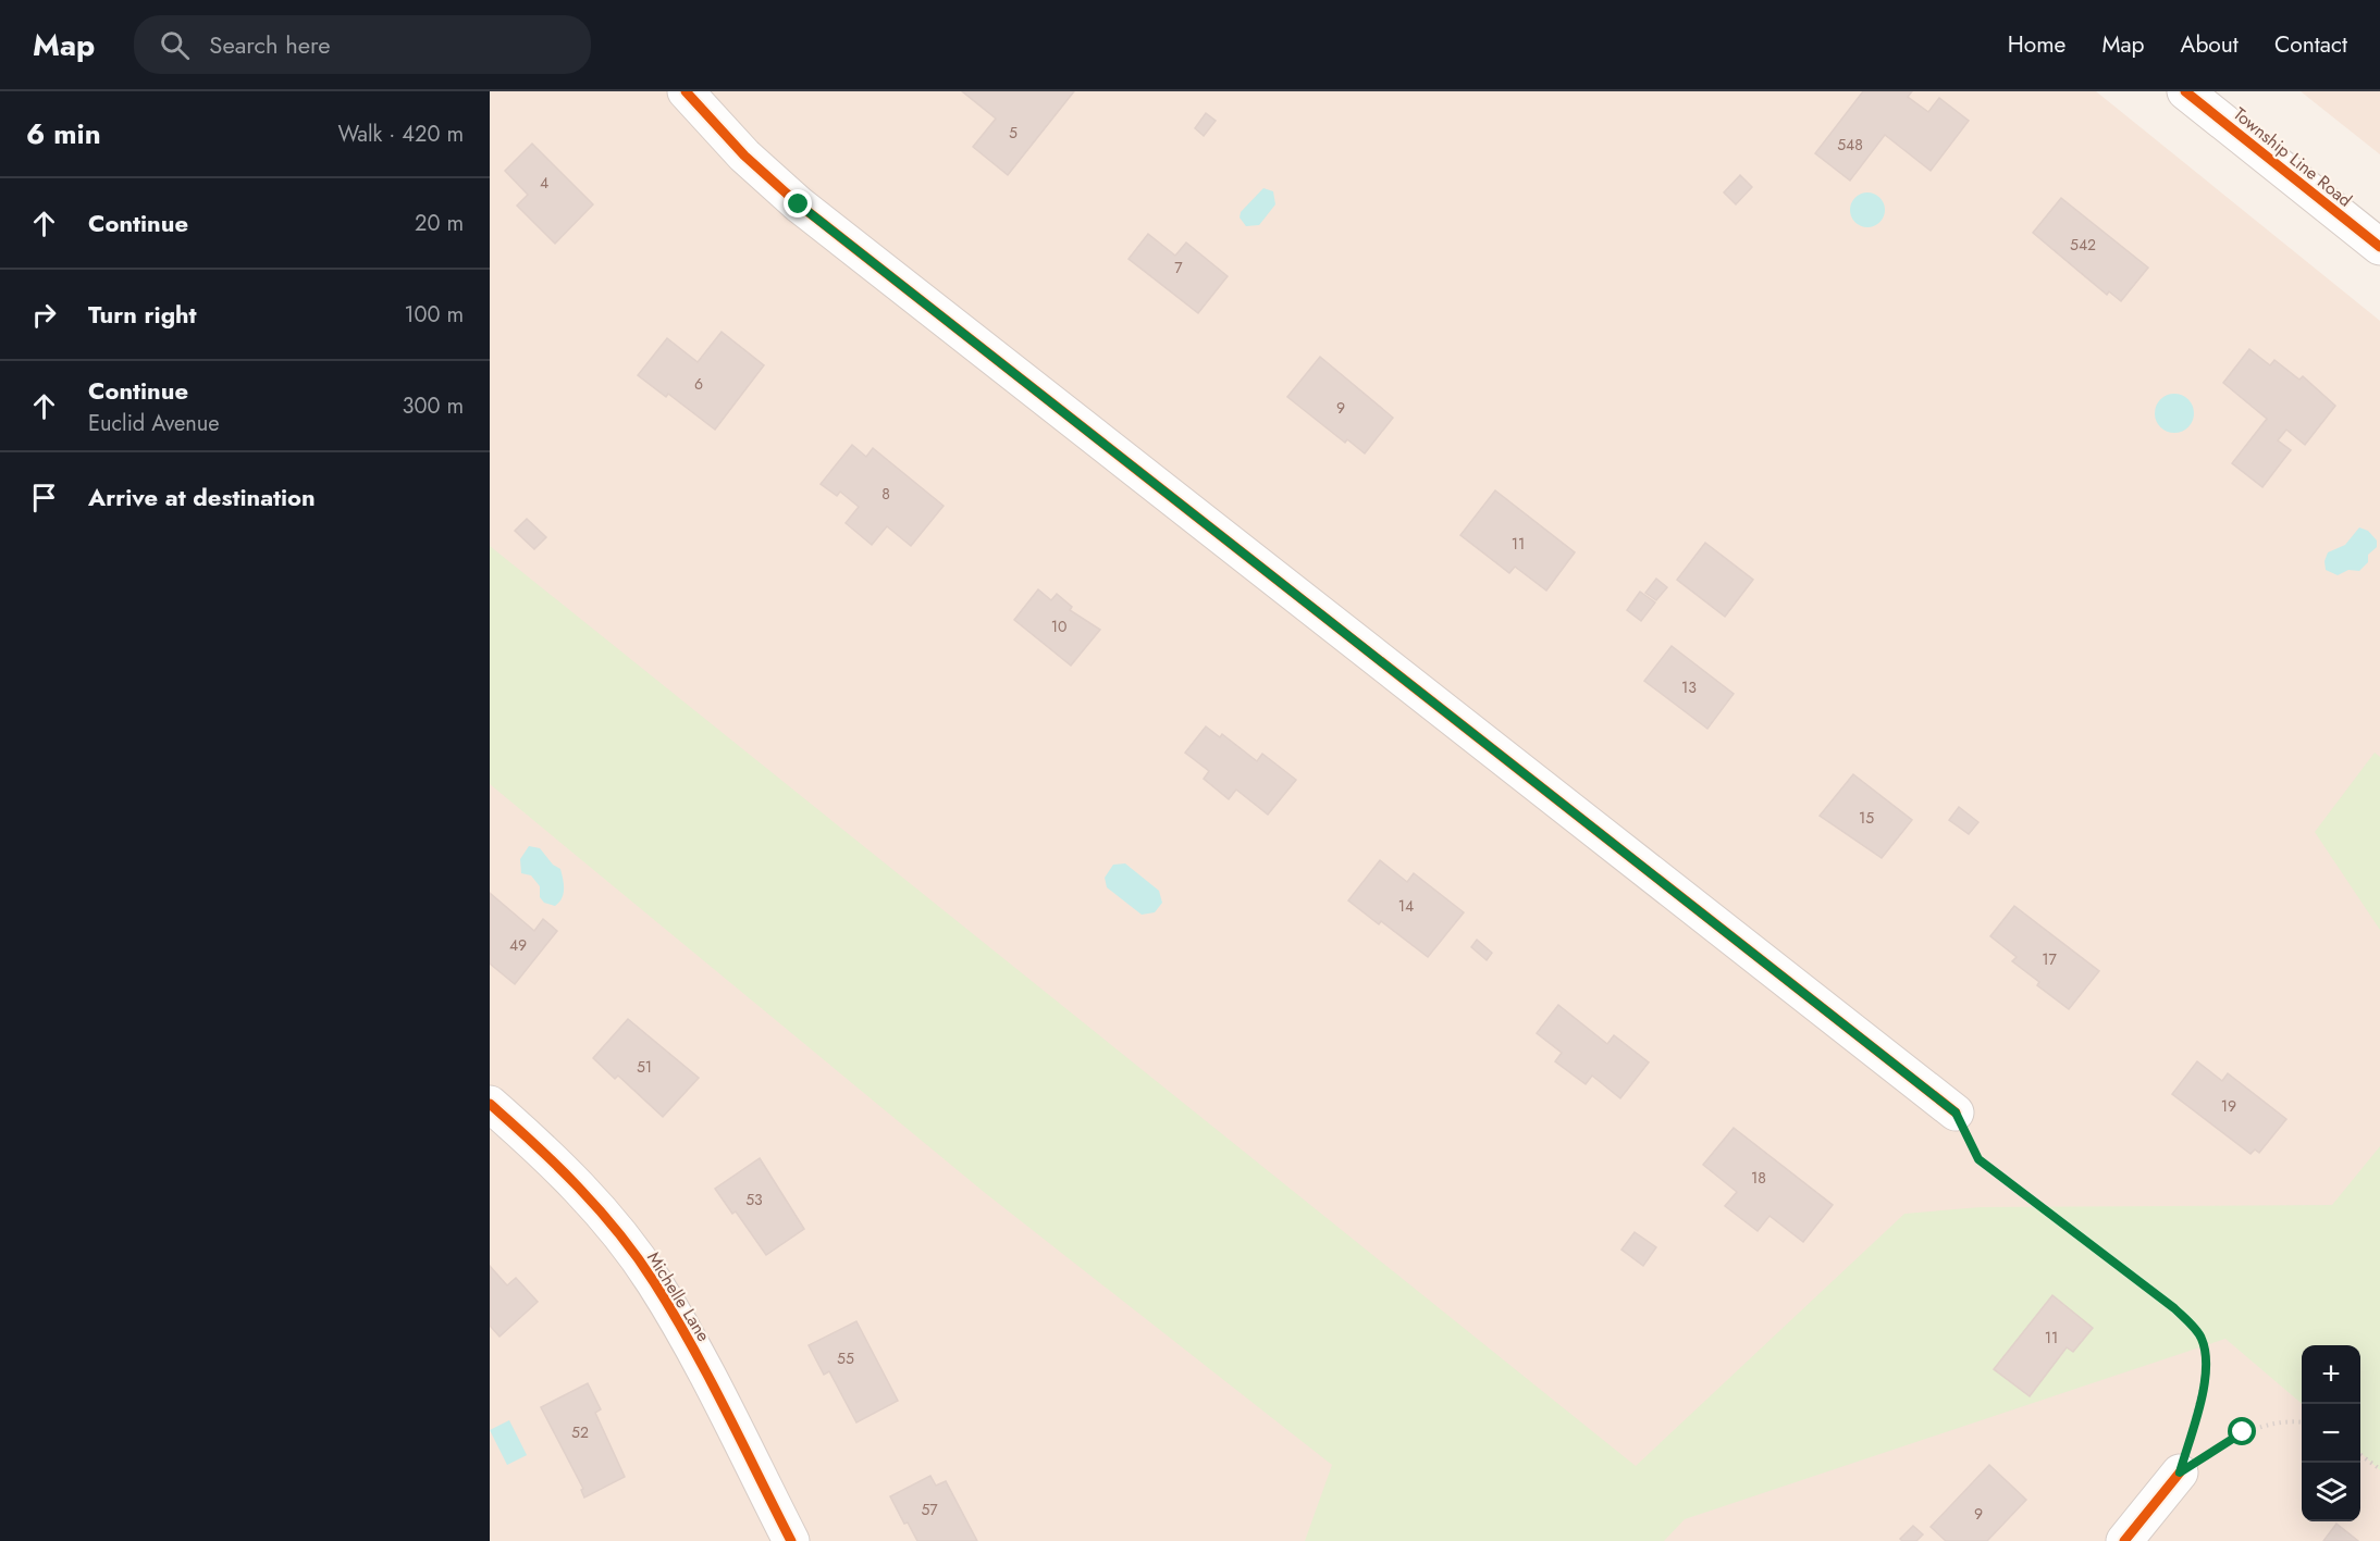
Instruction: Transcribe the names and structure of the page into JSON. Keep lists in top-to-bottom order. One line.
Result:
{"streets":{"street":["Township Line Road","Michelle Lane"]},"house_numbers":["5","548","4","542","7","6","9","8","11","10","13","15","14","49","17","51","19","18","53","11","55","52","57","9"],"page":{"header":"Map","search":"Search here","nav":["Home","Map","About","Contact"],"heading":["6 min","Walk · 420 m"],"list":[["Continue","20 m"],["Turn right","100 m"],["Continue","Euclid Avenue","300 m"],"Arrive at destination"],"map_buttons":["+","−"]}}
